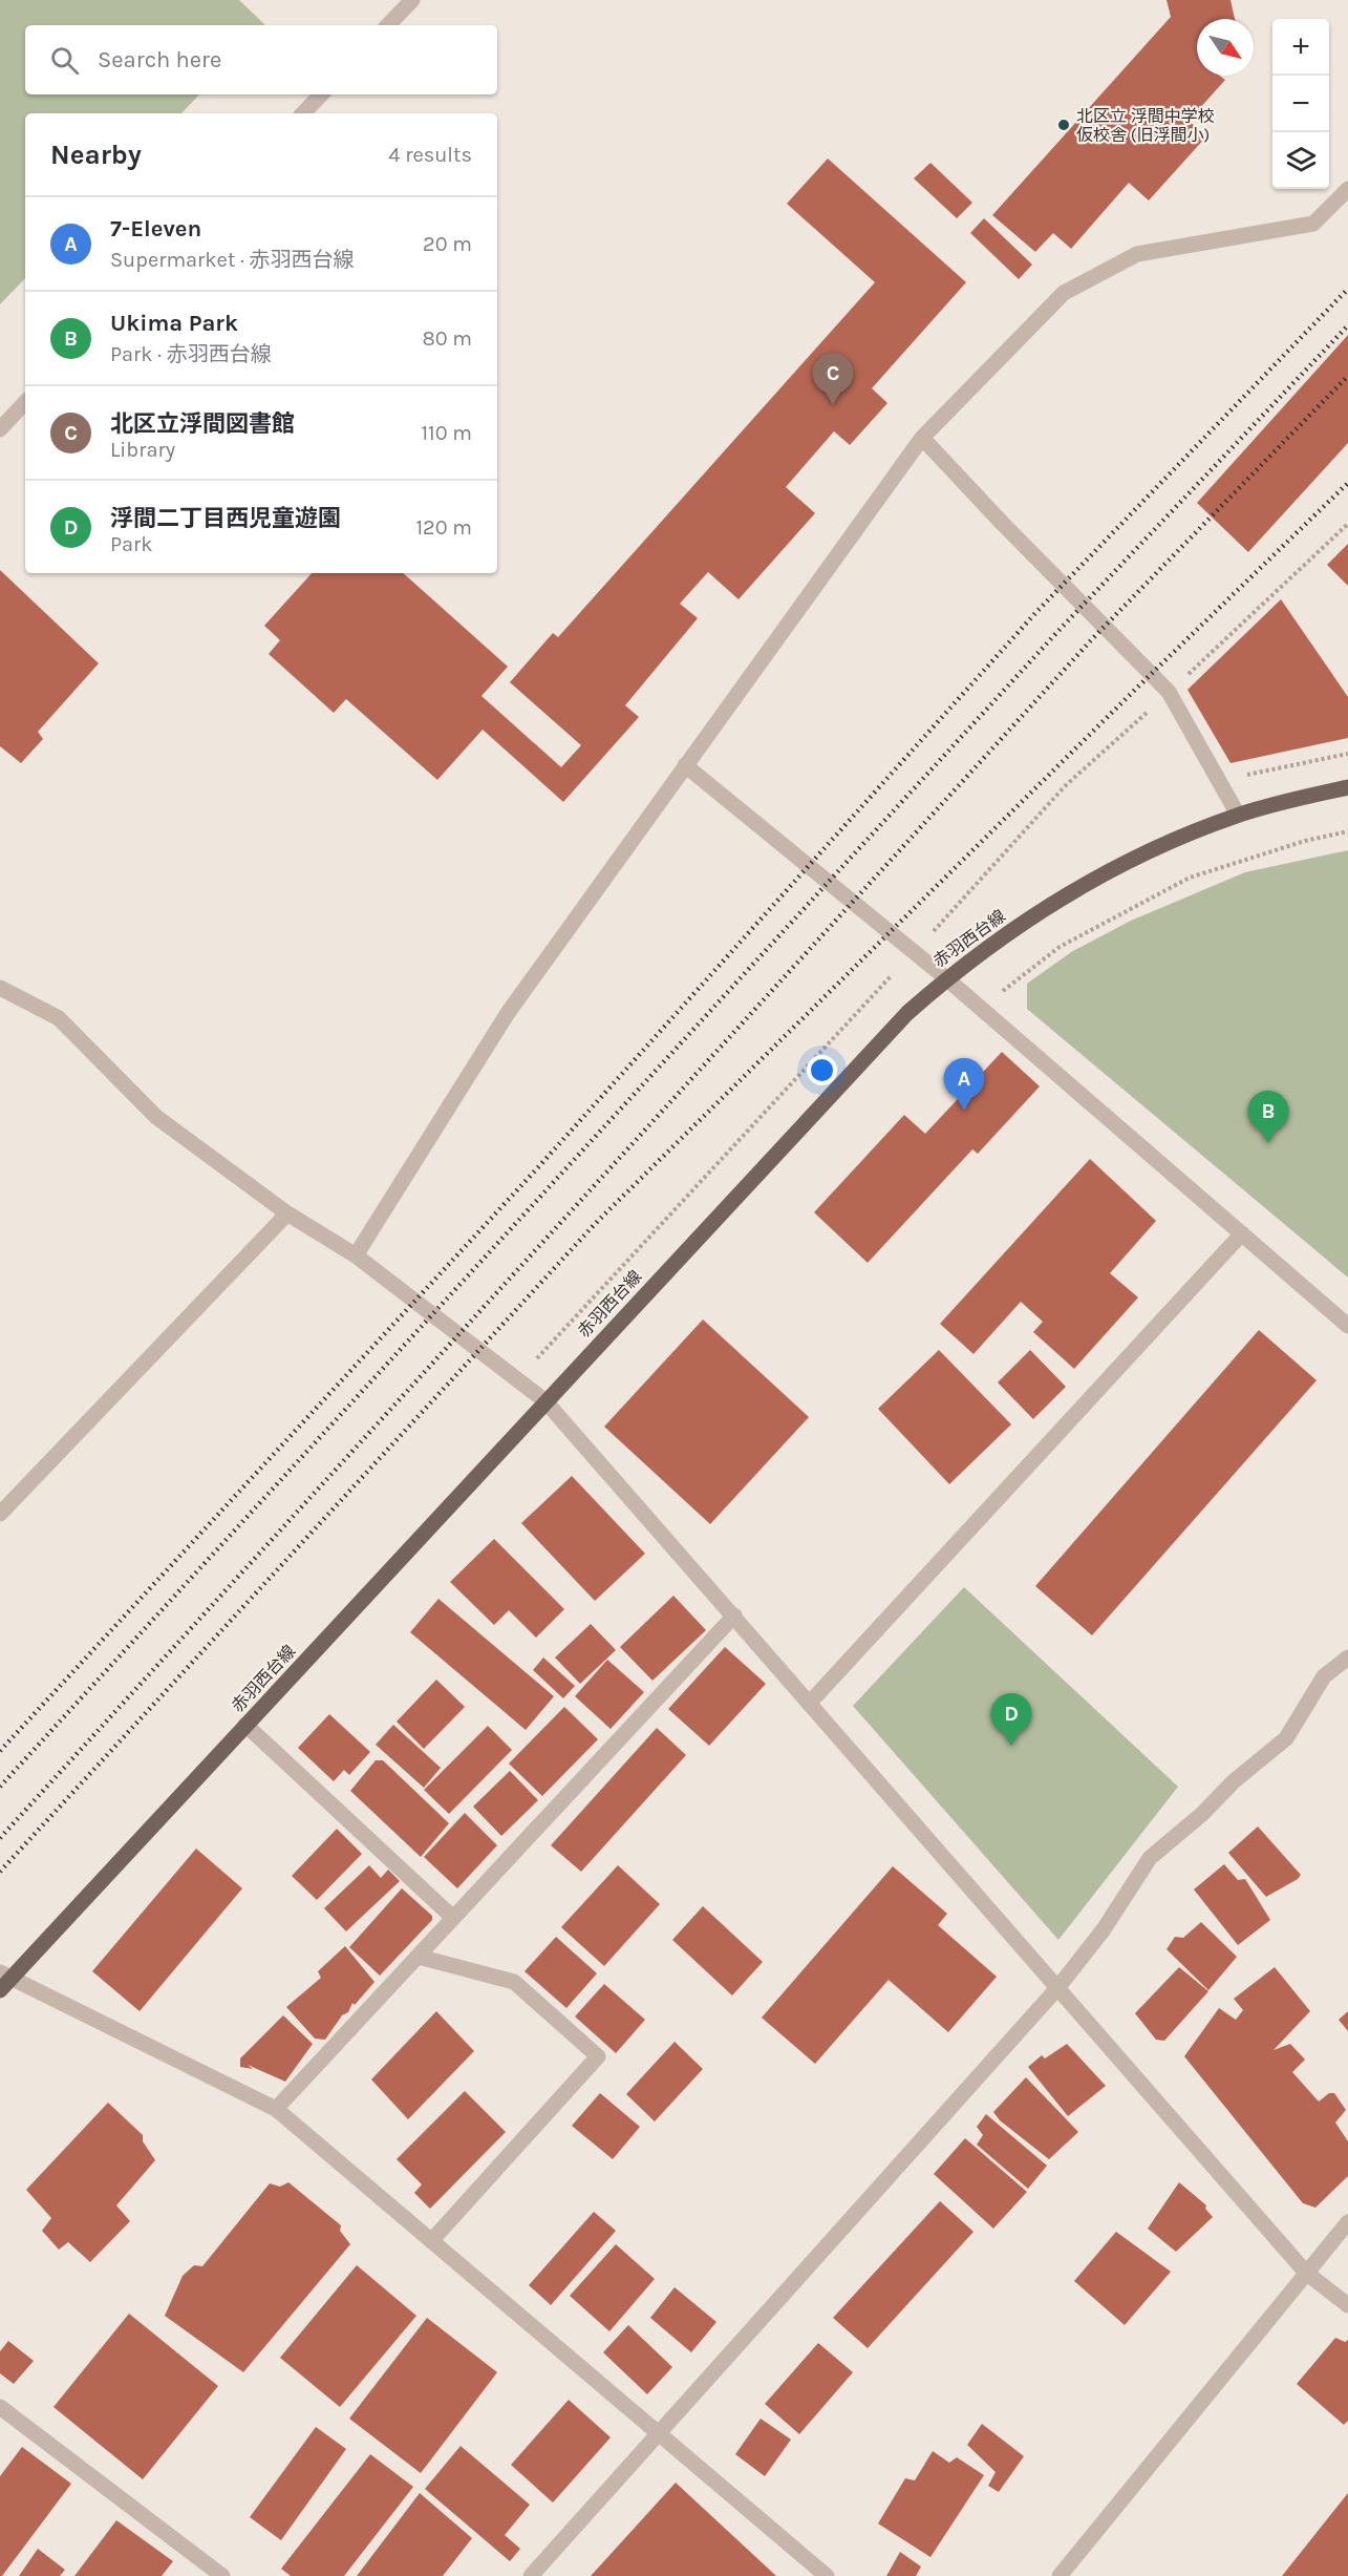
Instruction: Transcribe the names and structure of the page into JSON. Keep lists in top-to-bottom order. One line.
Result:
{"streets":{"main road":["赤羽西台線"]},"places":["北区立 浮間中学校 仮校舎 (旧浮間小)"],"north":"bottom right","page":{"map_buttons":["+","−"],"search":"Search here","heading":["Nearby","4 results"],"list":[{"mark":"A","name":"7-Eleven","note":"Supermarket · 赤羽西台線","value":"20 m"},{"mark":"B","name":"Ukima Park","note":"Park · 赤羽西台線","value":"80 m"},{"mark":"C","name":"北区立浮間図書館","note":"Library","value":"110 m"},{"mark":"D","name":"浮間二丁目西児童遊園","note":"Park","value":"120 m"}],"pins":["C","A","B","D"]}}
